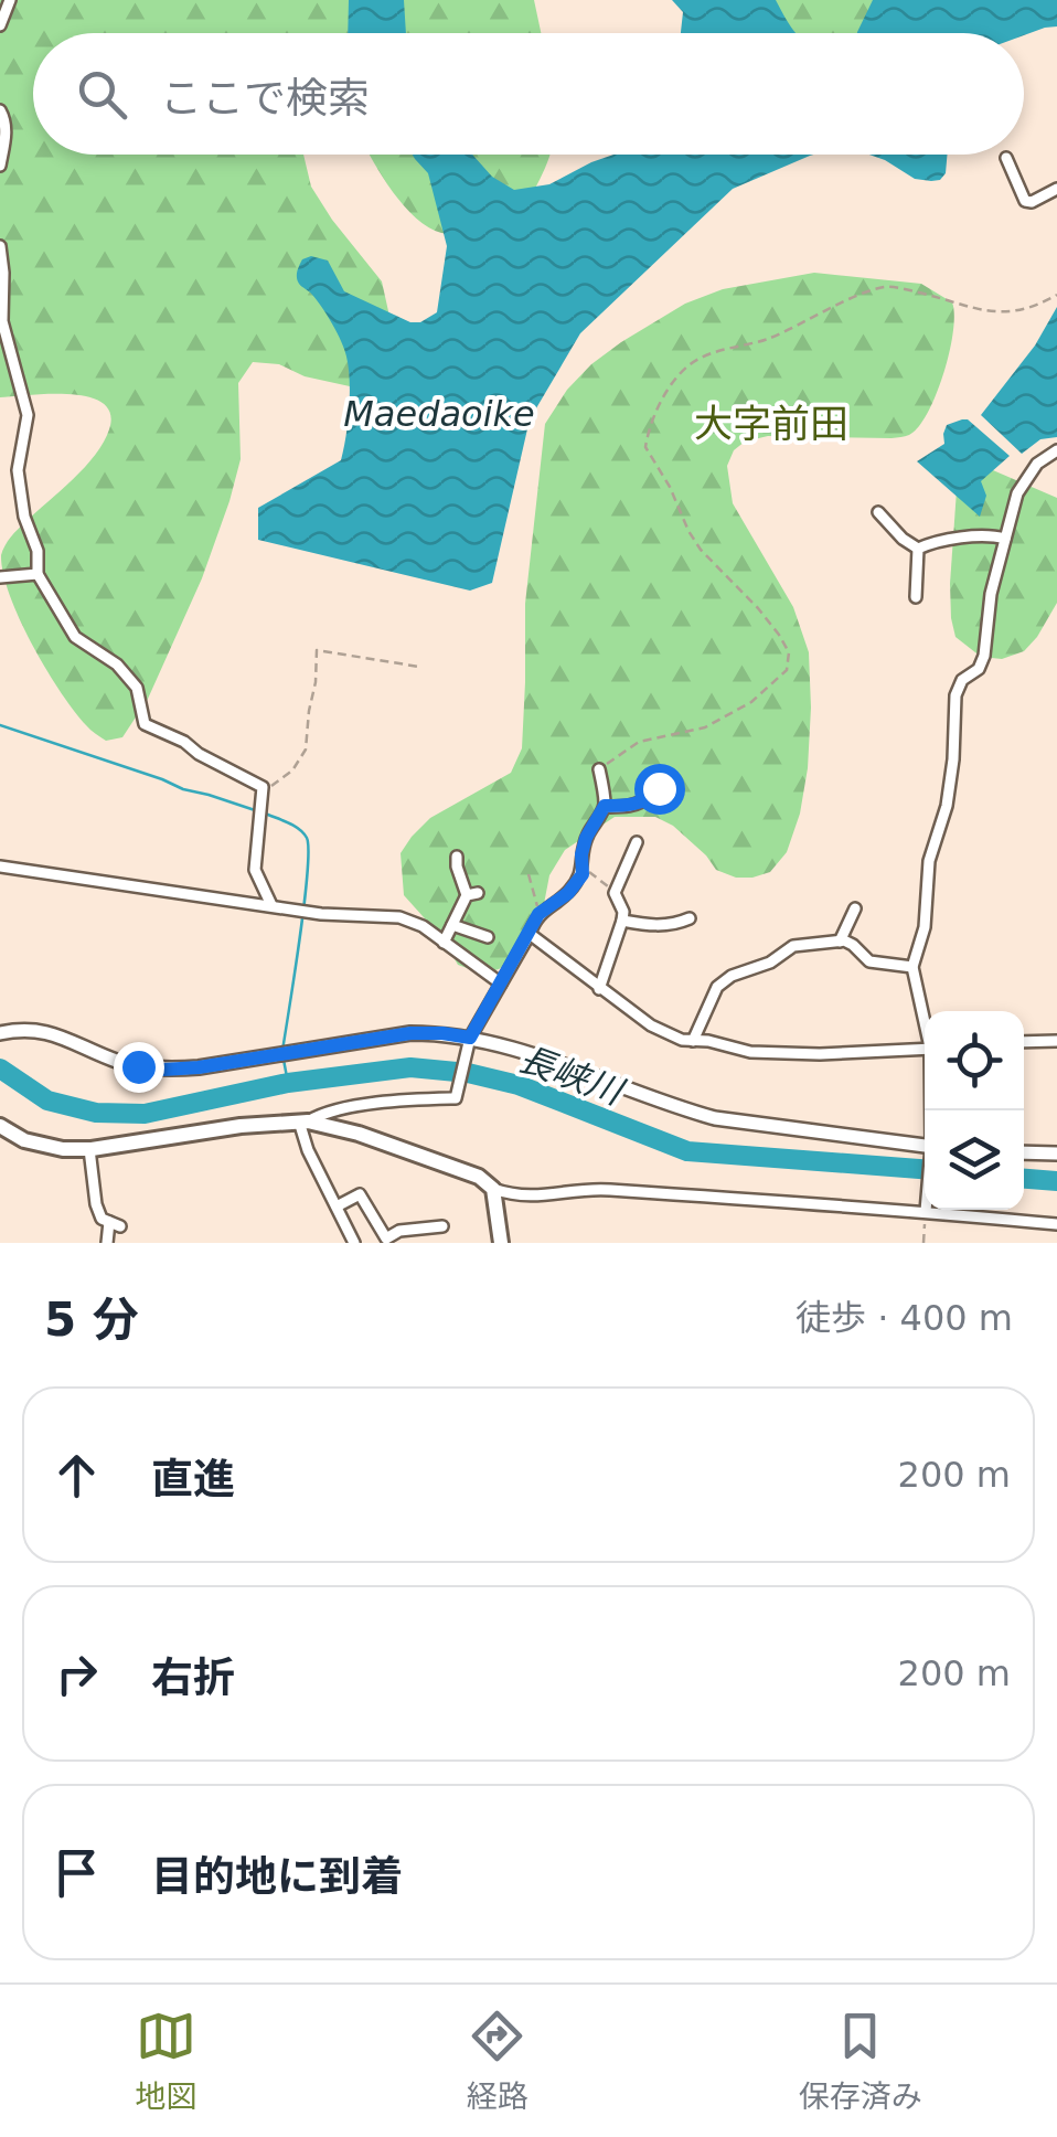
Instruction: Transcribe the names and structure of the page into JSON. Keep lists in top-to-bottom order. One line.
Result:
{"districts":["大字前田"],"water":["Maedaoike","長峡川"],"page":{"search":"ここで検索","heading":["5 分","徒歩 · 400 m"],"list":[["直進","200 m"],["右折","200 m"],"目的地に到着"],"nav":["地図","経路","保存済み"]}}
